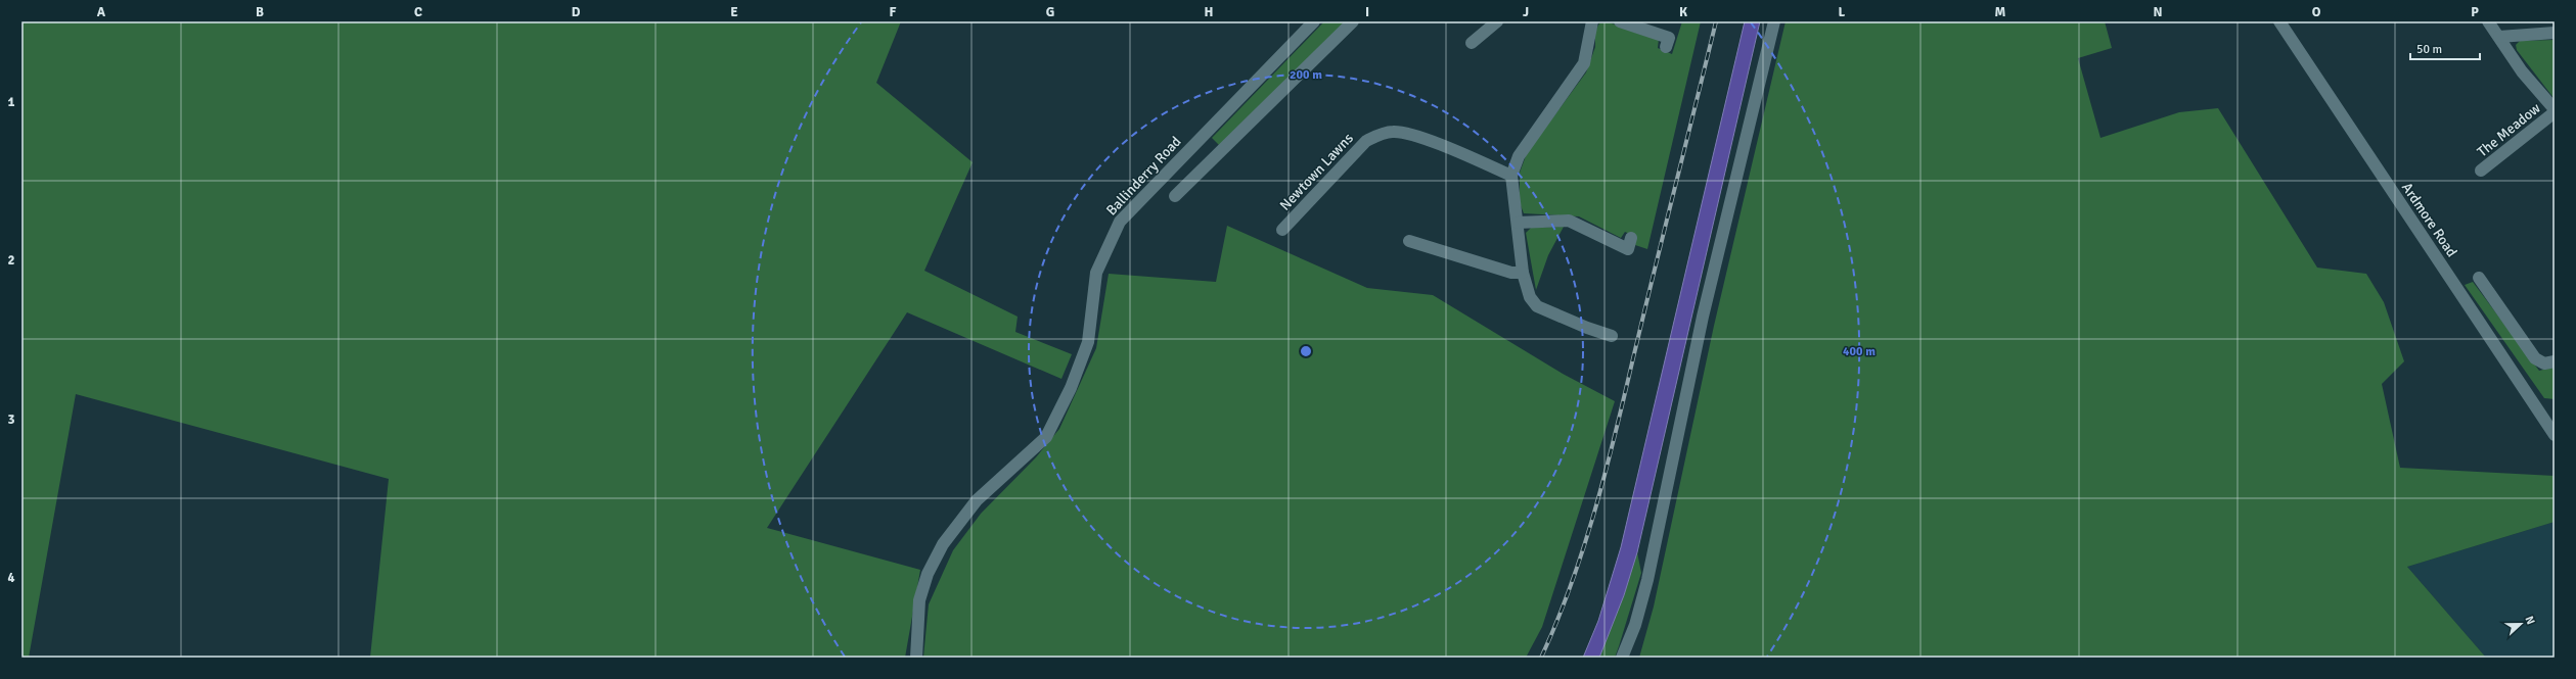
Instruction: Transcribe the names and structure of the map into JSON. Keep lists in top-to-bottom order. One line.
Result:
{"streets":{"street":["The Meadow","Newtown Lawns","Ballinderry Road","Ardmore Road"]},"scale_bar":"50 m","north":"right","grid":{"columns":["A","B","C","D","E","F","G","H","I","J","K","L","M","N","O","P"],"rows":["1","2","3","4"]},"rings":["200 m","400 m"]}
